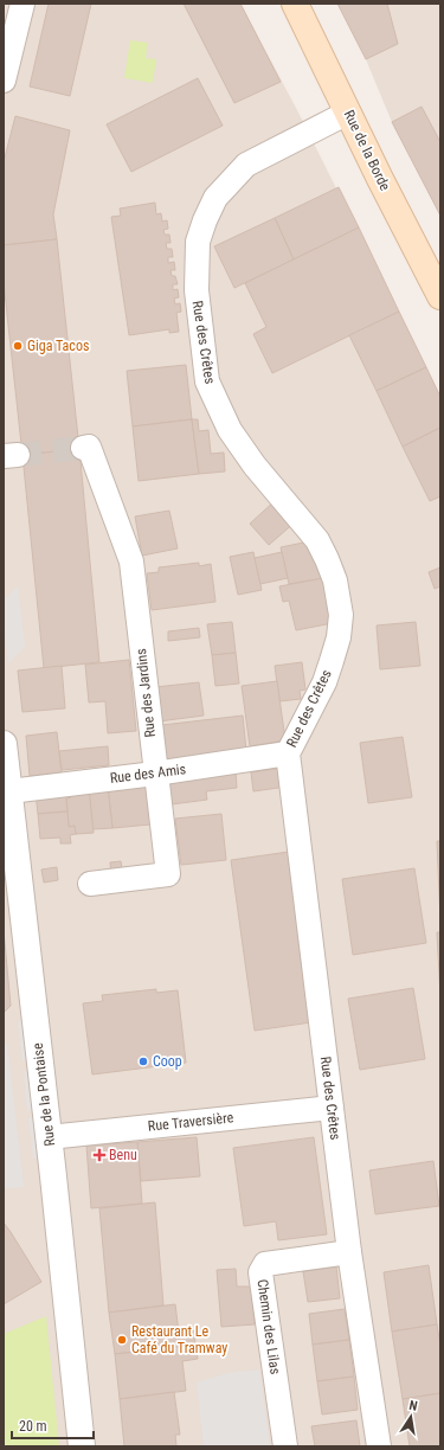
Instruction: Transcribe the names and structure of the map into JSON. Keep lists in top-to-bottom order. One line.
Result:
{"streets":{"main road":["Rue de la Borde"],"street":["Rue des Crêtes","Rue des Jardins","Rue des Amis","Rue de la Pontaise","Rue Traversière","Chemin des Lilas"]},"crossings":[["Rue de la Borde","Rue des Crêtes"],["Rue des Crêtes","Rue des Amis"],["Rue des Crêtes","Rue Traversière"],["Rue des Crêtes","Chemin des Lilas"],["Rue des Jardins","Rue des Amis"],["Rue des Amis","Rue de la Pontaise"],["Rue de la Pontaise","Rue Traversière"]],"places":{"other":["Giga Tacos","Coop","Restaurant Le Café du Tramway"],"health":["Benu"]},"scale_bar":"20 m","north":"top"}
